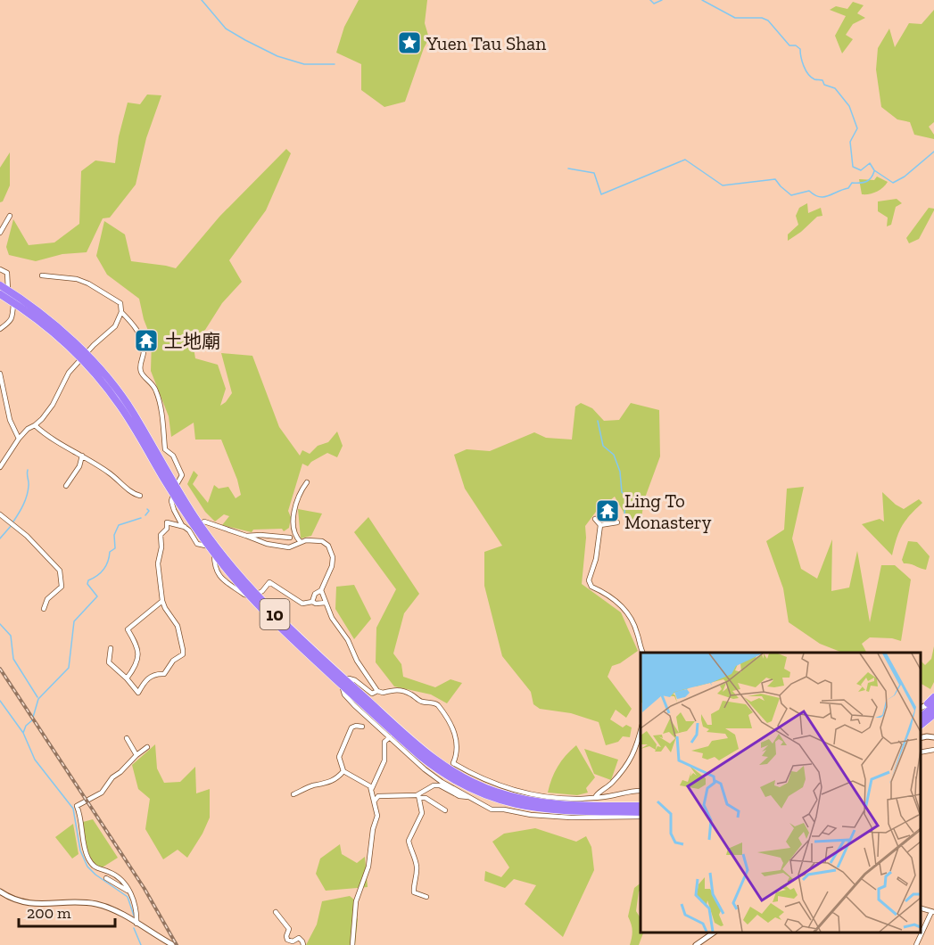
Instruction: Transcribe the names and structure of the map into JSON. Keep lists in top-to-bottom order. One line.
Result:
{"streets":{"highway":["10"]},"places":{"place":["Yuen Tau Shan"],"temple":["土地廟","Ling To Monastery"]},"scale_bar":"200 m"}
